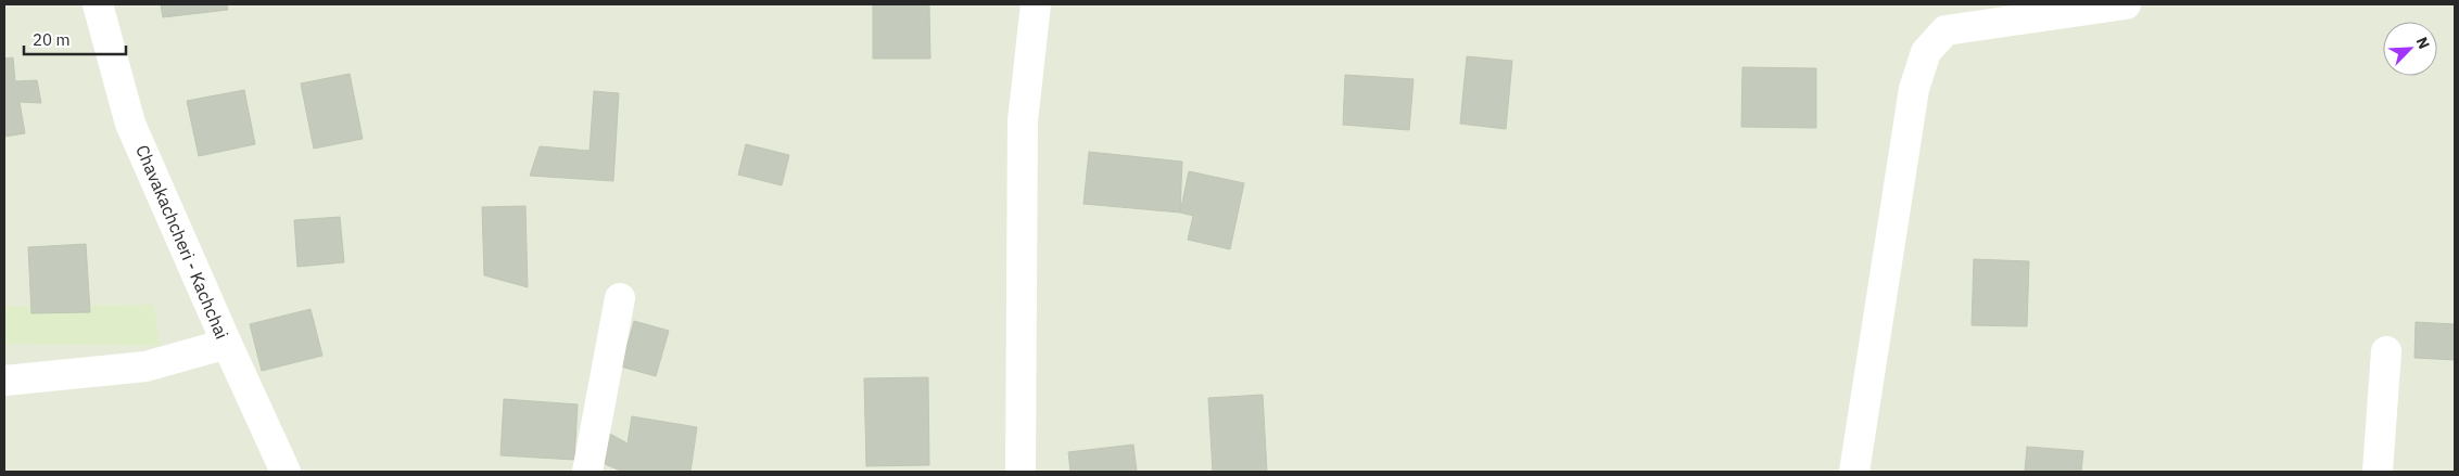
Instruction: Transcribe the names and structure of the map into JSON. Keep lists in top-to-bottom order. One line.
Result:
{"streets":{"street":["Chavakachcheri - Kachchai"]},"scale_bar":"20 m","north":"top right"}
